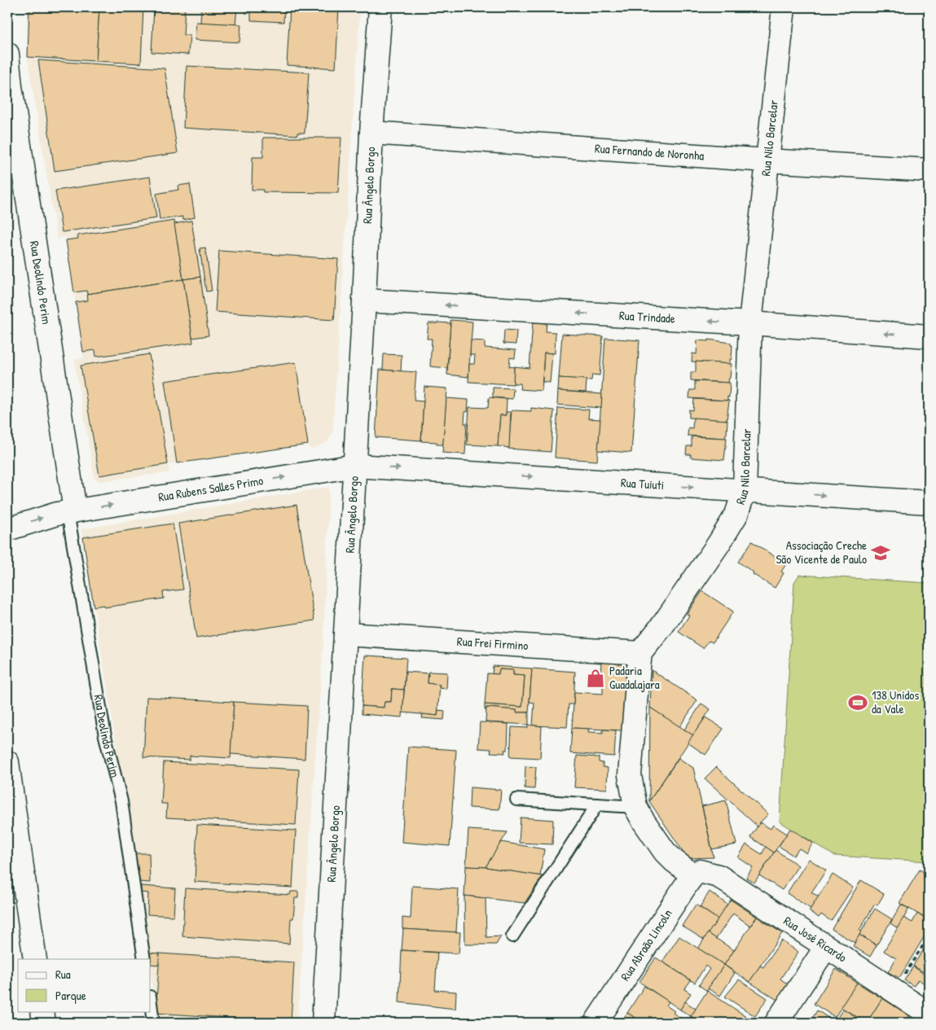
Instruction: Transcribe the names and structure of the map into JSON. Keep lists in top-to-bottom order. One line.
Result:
{"streets":{"street":["Rua Nilo Barcelar","Rua Fernando de Noronha","Rua Ângelo Borgo","Rua Deolindo Perim","Rua Trindade","Rua Tuiuti","Rua Rubens Salles Primo","Rua Frei Firmino","Rua José Ricardo","Rua Abraão Lincoln"]},"crossings":[["Rua Nilo Barcelar","Rua Fernando de Noronha"],["Rua Nilo Barcelar","Rua Trindade"],["Rua Nilo Barcelar","Rua Tuiuti"],["Rua Nilo Barcelar","Rua Frei Firmino"],["Rua Fernando de Noronha","Rua Ângelo Borgo"],["Rua Ângelo Borgo","Rua Trindade"],["Rua Ângelo Borgo","Rua Tuiuti"],["Rua Ângelo Borgo","Rua Rubens Salles Primo"],["Rua Ângelo Borgo","Rua Frei Firmino"],["Rua Deolindo Perim","Rua Rubens Salles Primo"],["Rua Tuiuti","Rua Rubens Salles Primo"],["Rua José Ricardo","Rua Abraão Lincoln"]],"one_way":["Rua Trindade","Rua Tuiuti","Rua Rubens Salles Primo"],"places":{"school or university":["Associação Creche São Vicente de Paulo"],"shop":["Padaria Guadalajara"],"sports":["138 Unidos da Vale"]},"legend":["Rua","Parque"]}
